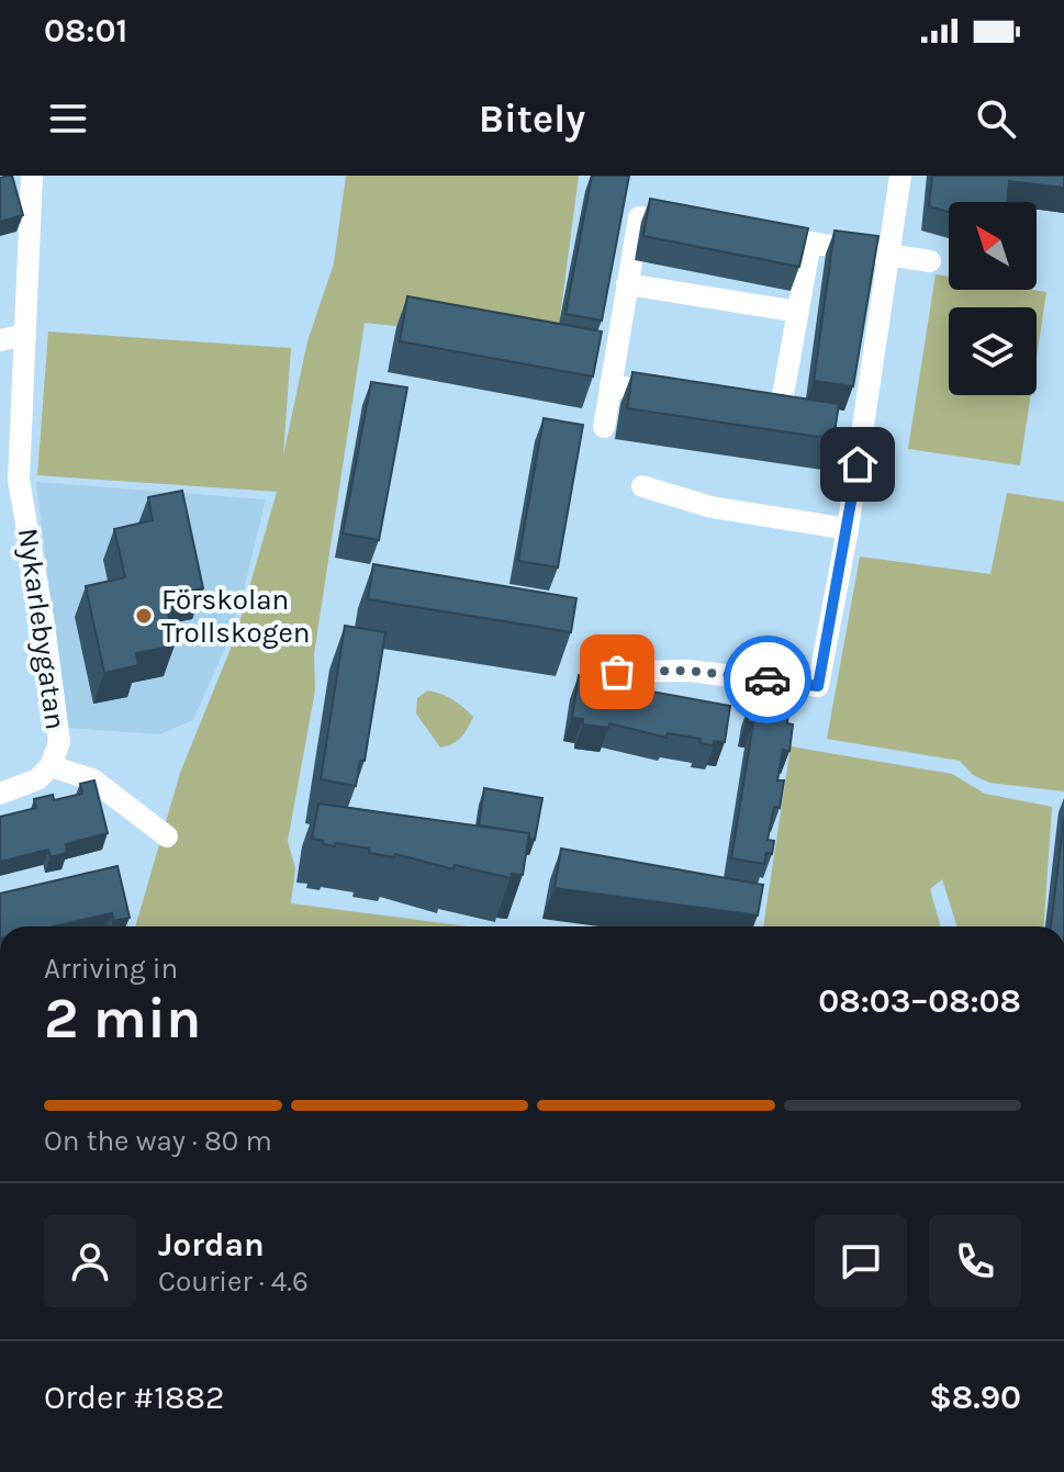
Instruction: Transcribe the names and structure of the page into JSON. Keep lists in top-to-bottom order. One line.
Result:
{"streets":{"street":["Nykarlebygatan"]},"places":["Förskolan Trollskogen"],"north":"top left","page":{"status":"08:01","header":"Bitely","heading":["2 min","Arriving in","08:03–08:08"],"panel":["Jordan","Courier · 4.6","Order #1882","$8.90"],"bar":"On the way · 80 m"}}
